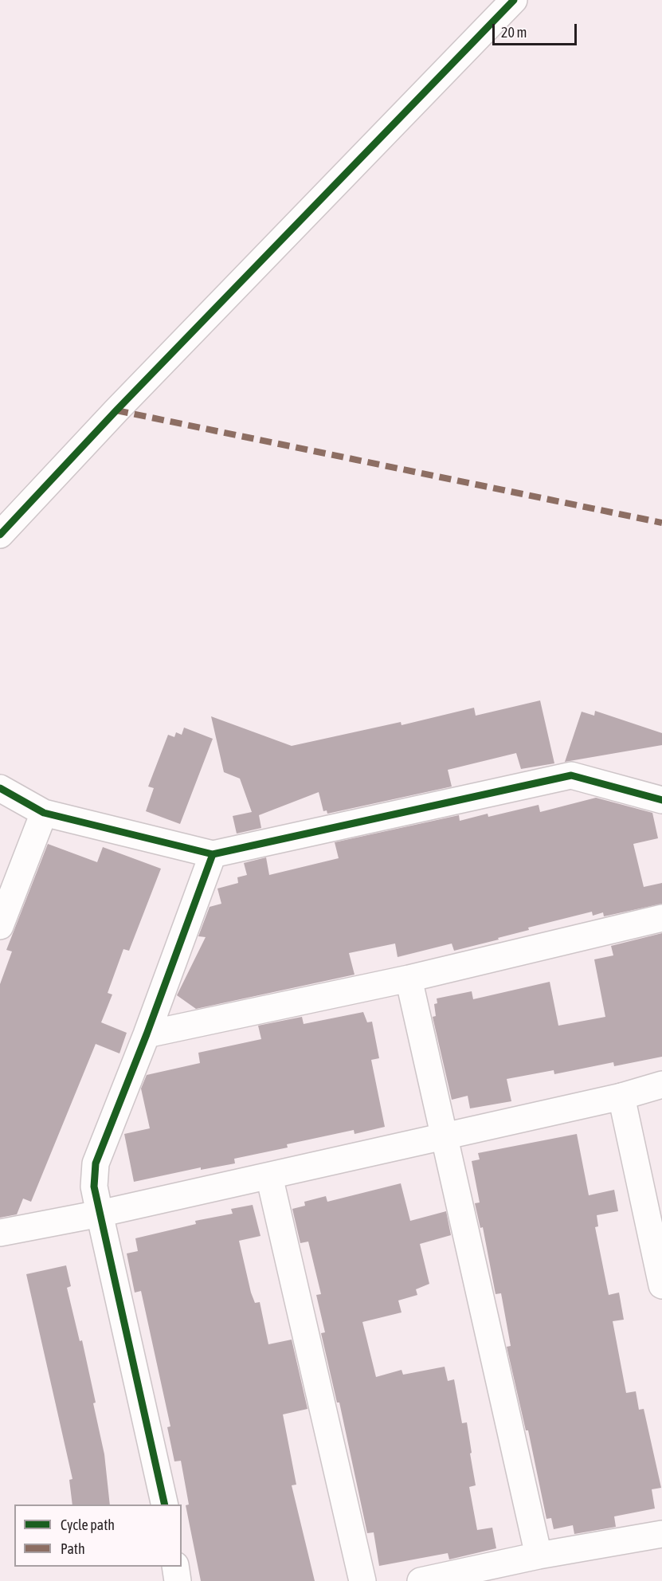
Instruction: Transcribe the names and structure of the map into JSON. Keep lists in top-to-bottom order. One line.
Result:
{"legend":["Cycle path","Path"],"scale_bar":"20 m"}
